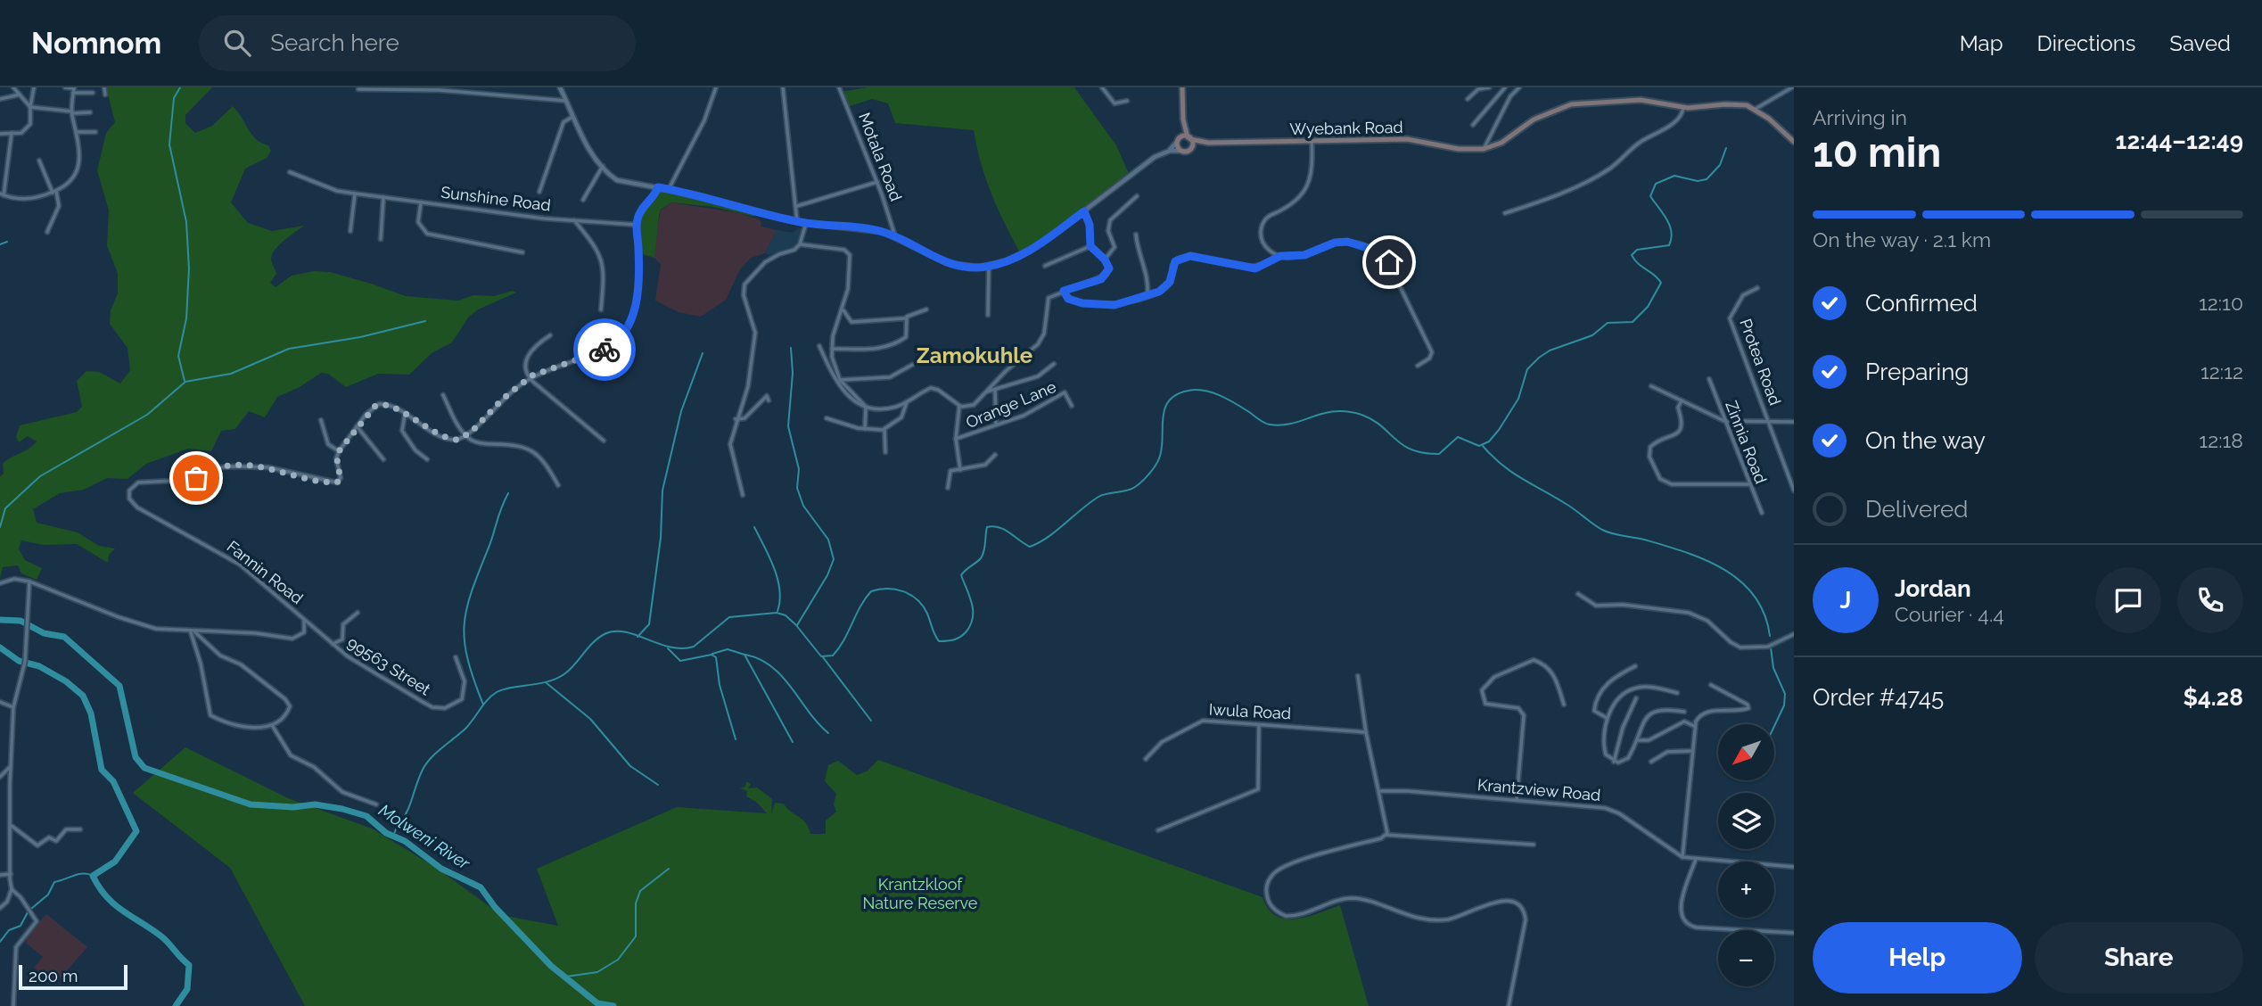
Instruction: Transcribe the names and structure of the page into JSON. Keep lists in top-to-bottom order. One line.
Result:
{"streets":{"main road":["Wyebank Road"],"street":["Motala Road","Sunshine Road","Protea Road","Orange Lane","Zinnia Road","Fannin Road","99563 Street","Iwula Road","Krantzview Road"]},"crossings":[["Fannin Road","99563 Street"]],"districts":["Zamokuhle"],"water":["Molweni River"],"parks":["Krantzkloof Nature Reserve"],"scale_bar":"200 m","north":"bottom left","page":{"header":"Nomnom","search":"Search here","nav":["Map","Directions","Saved"],"heading":["10 min","Arriving in","12:44–12:49"],"panel":["Jordan","Courier · 4.4","Order #4745","$4.28"],"bar":"On the way · 2.1 km","list":[["Confirmed","12:10"],["Preparing","12:12"],["On the way","12:18"],"Delivered"],"round":"J","map_buttons":["+","−"],"buttons":["Help","Share"],"scale":"200 m"}}
